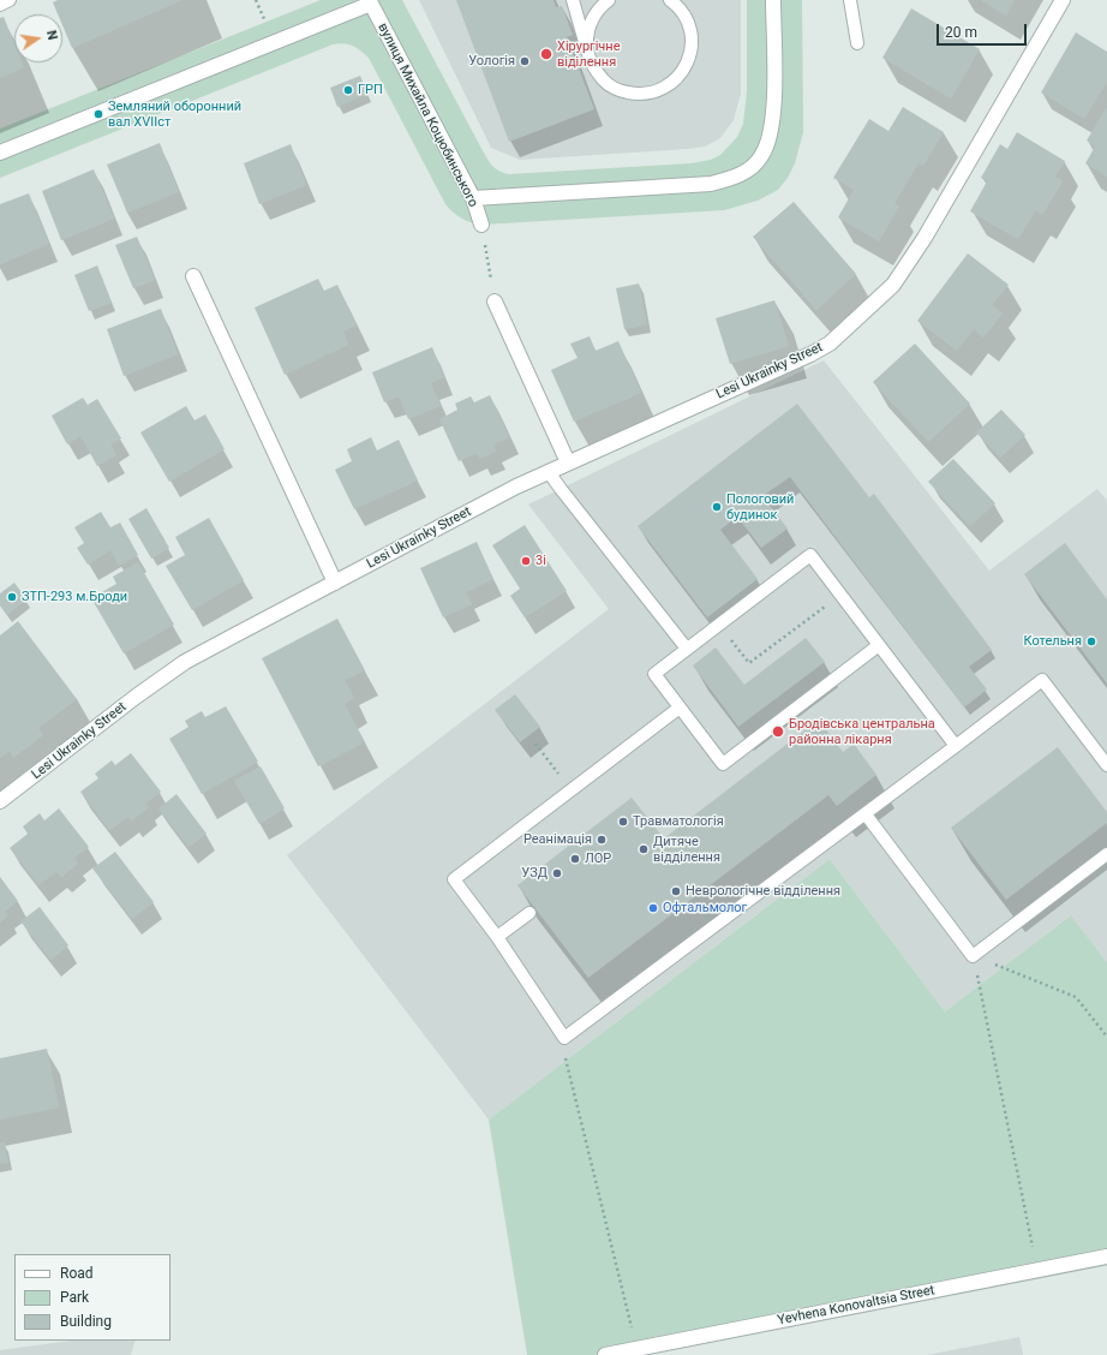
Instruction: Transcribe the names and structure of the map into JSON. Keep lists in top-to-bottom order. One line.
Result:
{"streets":{"street":["вулиця Михайла Коцюбинського","Lesi Ukrainky Street","Yevhena Konovaltsia Street"]},"places":["Хірургічне віділення","Уологія","ГРП","Земляний оборонний вал XVIIст","Пологовий будинок","3і","ЗТП-293 м.Броди","Котельня","Бродівська центральна районна лікарня","Травматологія","Реанімація","Дитяче відділення","ЛОР","УЗД","Неврологічне відділення","Офтальмолог"],"legend":["Road","Park","Building"],"scale_bar":"20 m","north":"right"}
